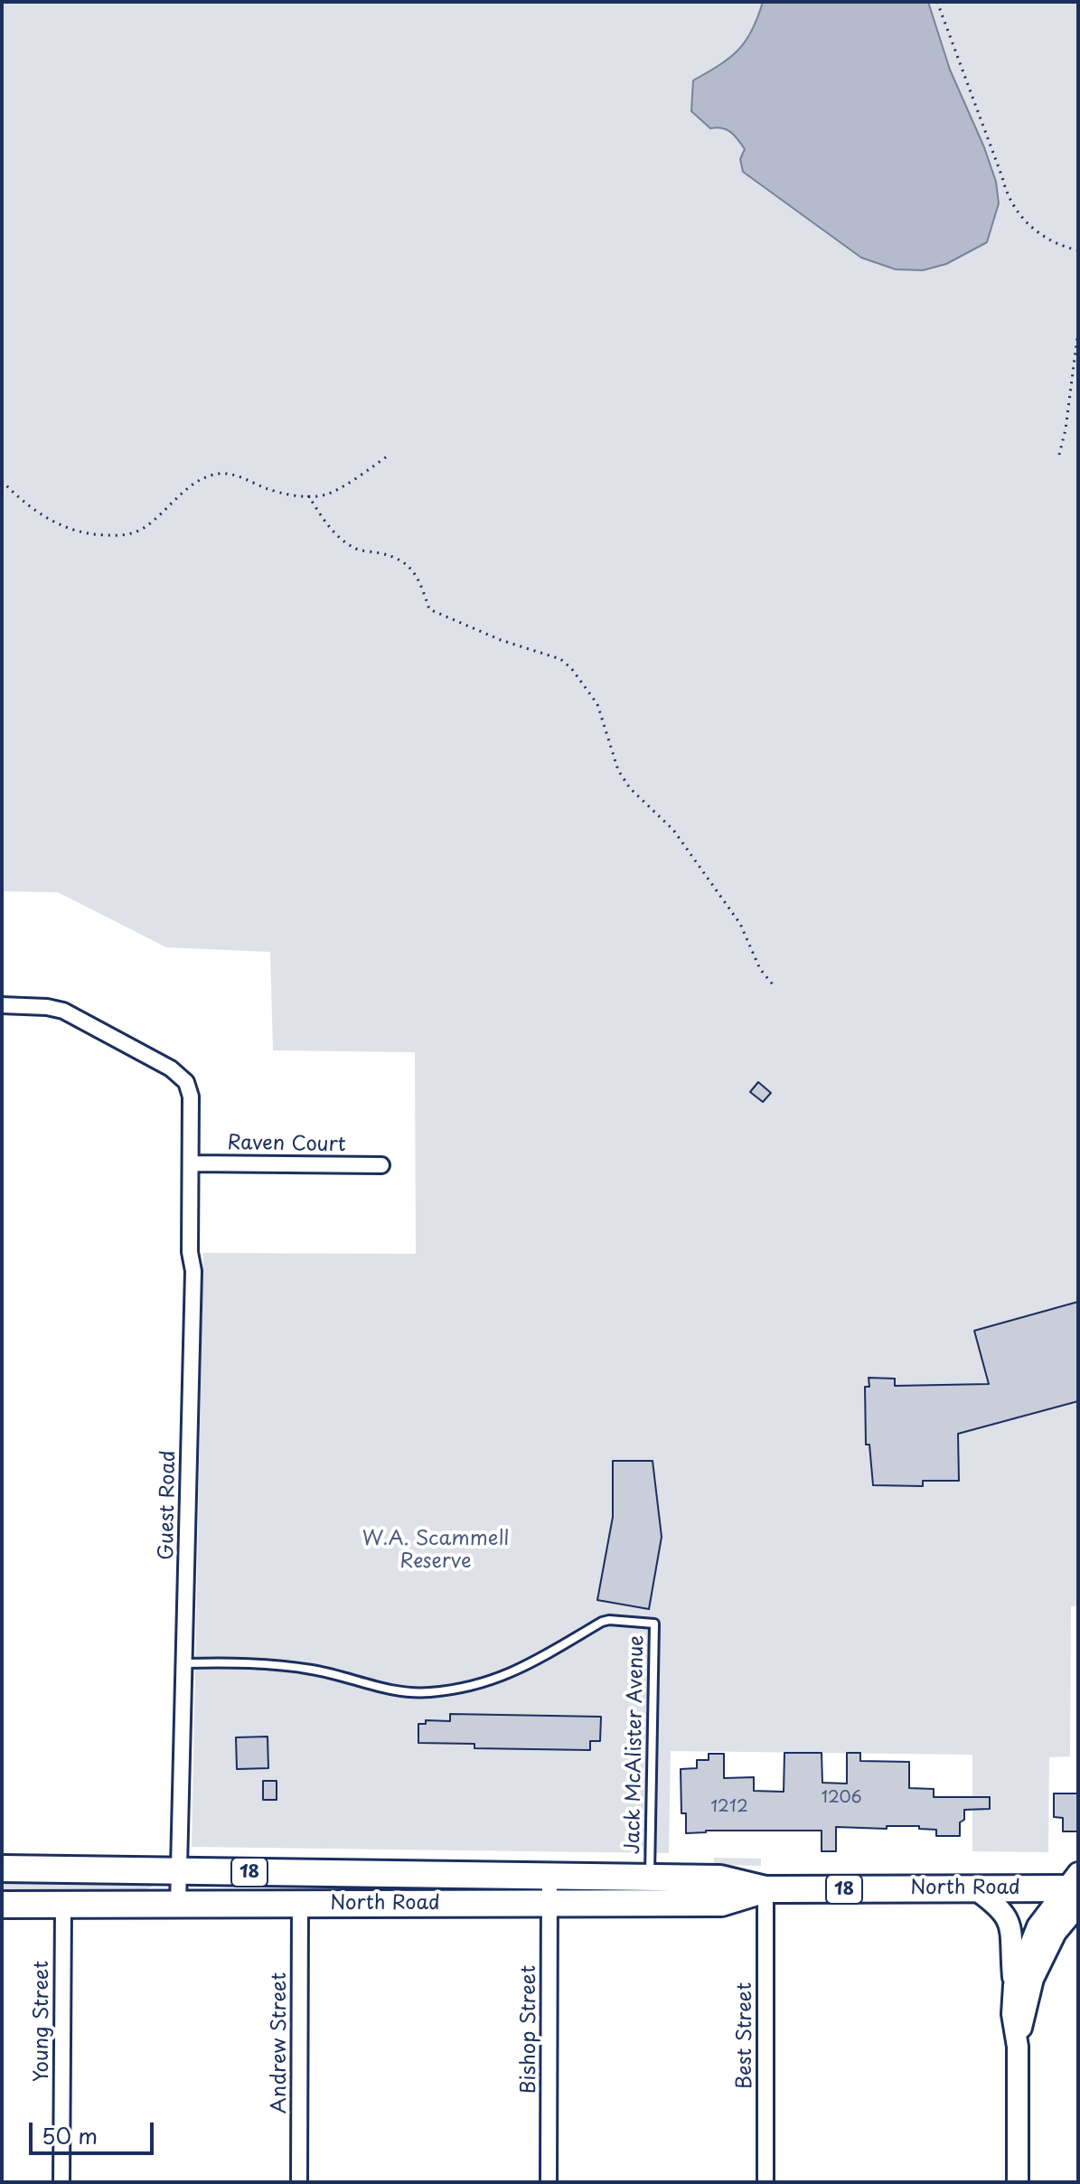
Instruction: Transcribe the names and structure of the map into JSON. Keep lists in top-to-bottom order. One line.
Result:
{"streets":{"highway":["18","North Road"],"street":["Raven Court","Guest Road","Young Street","Bishop Street","Best Street","Andrew Street"],"lane":["Jack McAlister Avenue"]},"crossings":[["Raven Court","Guest Road"],["Guest Road","Jack McAlister Avenue"],["Guest Road","North Road"],["Jack McAlister Avenue","North Road"],["North Road","Young Street"],["North Road","Bishop Street"],["North Road","Best Street"],["North Road","Andrew Street"]],"parks":["W.A. Scammell Reserve"],"house_numbers":["1206","1212"],"scale_bar":"50 m"}
